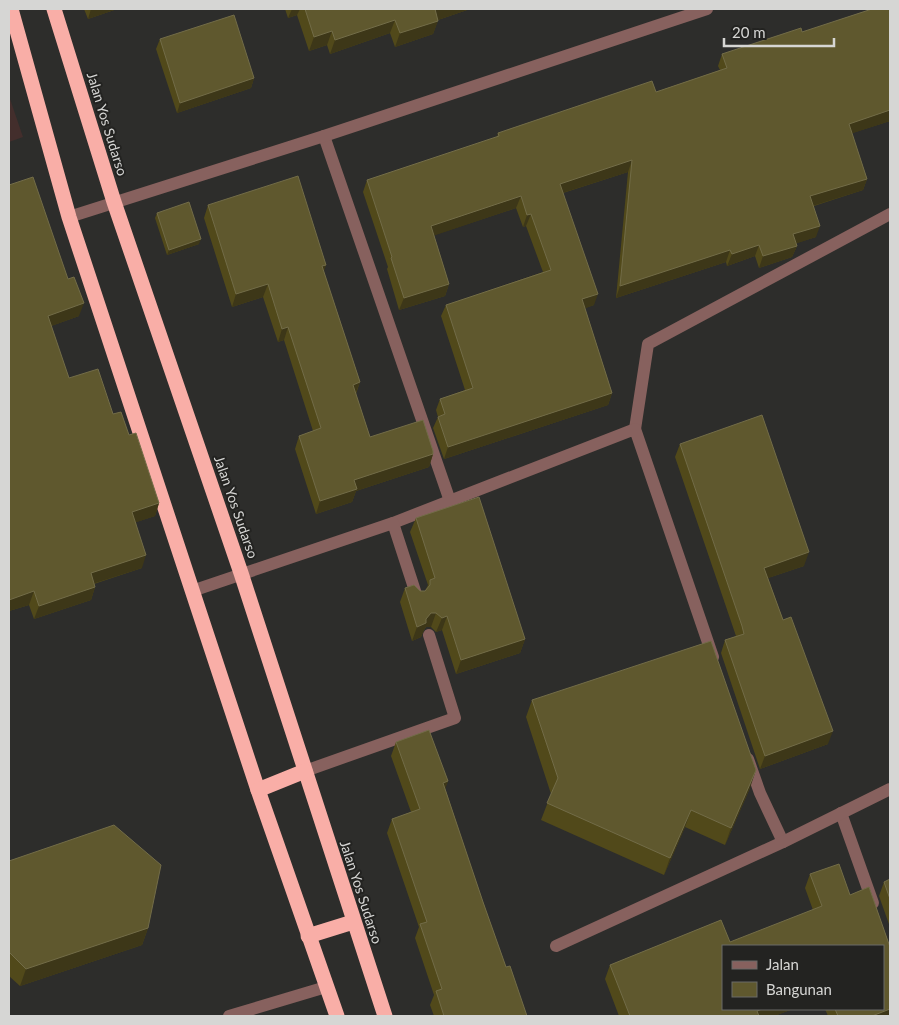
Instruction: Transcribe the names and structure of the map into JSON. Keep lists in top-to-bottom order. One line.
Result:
{"streets":{"highway":["Jalan Yos Sudarso"]},"legend":["Jalan","Bangunan"],"scale_bar":"20 m"}
